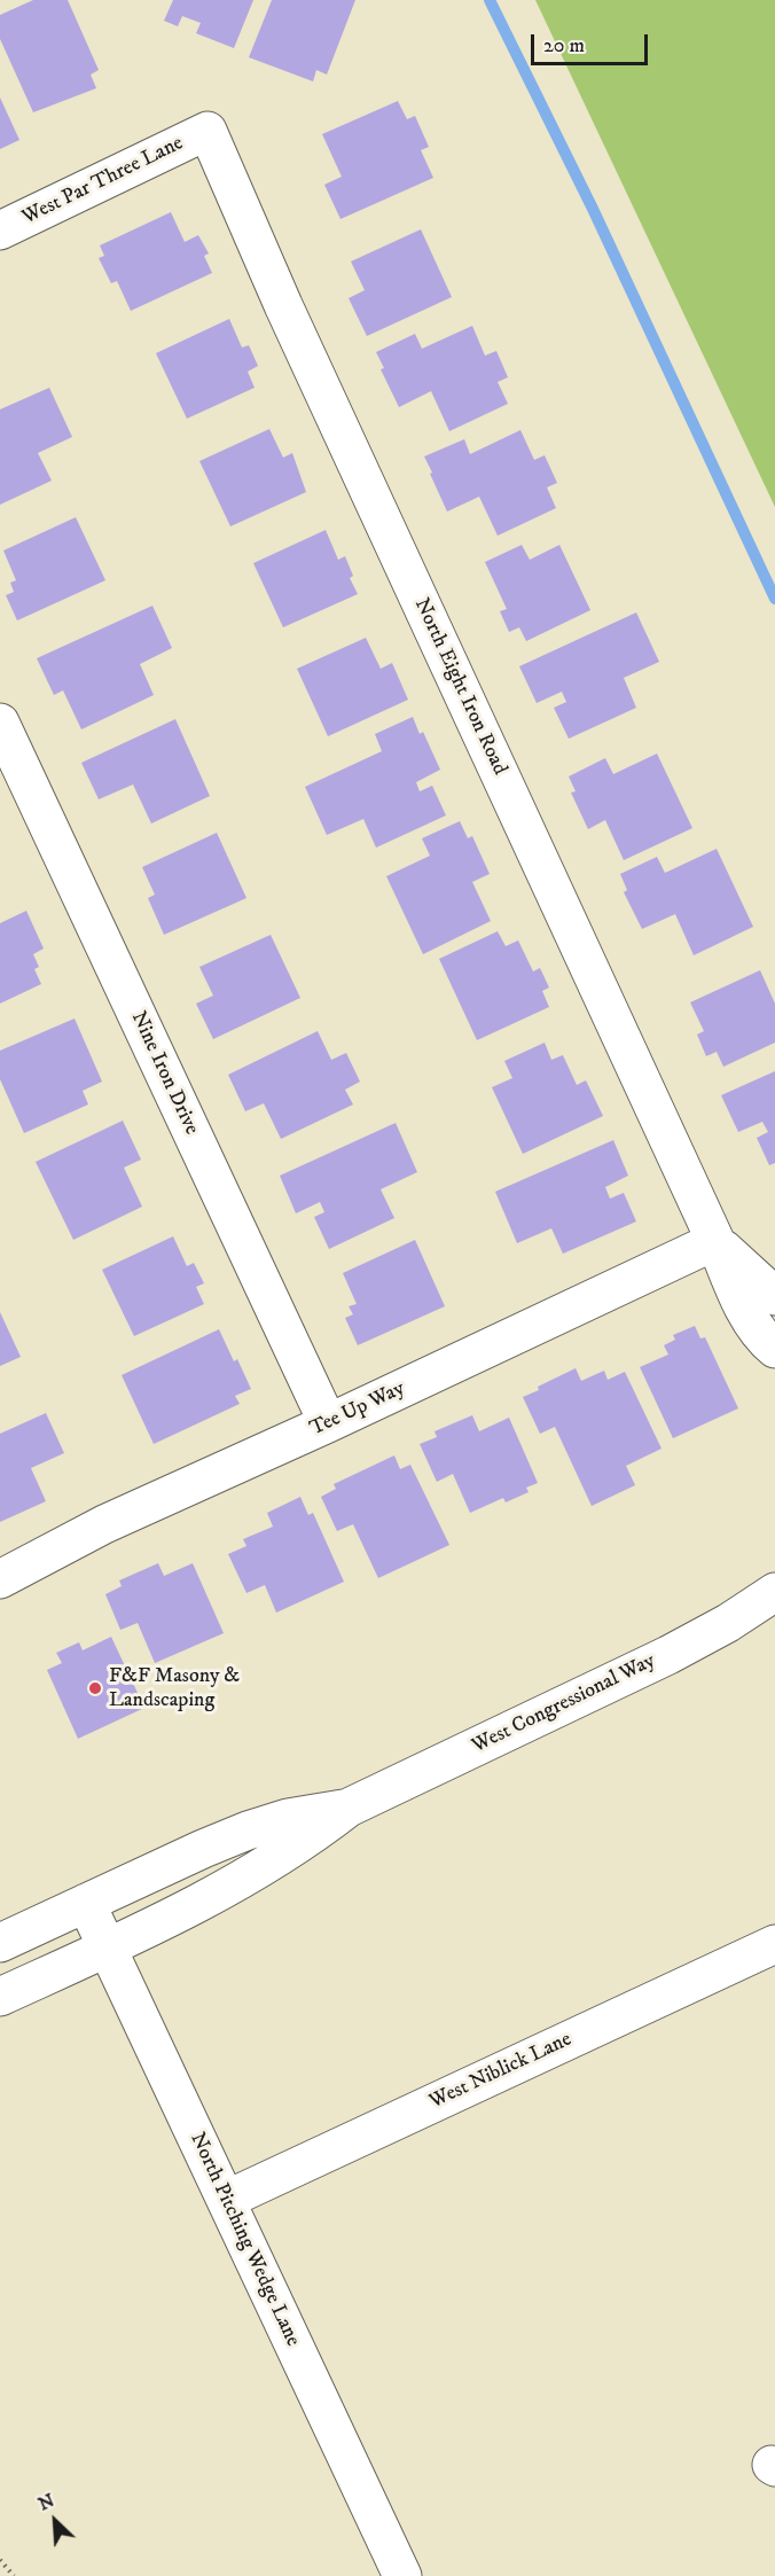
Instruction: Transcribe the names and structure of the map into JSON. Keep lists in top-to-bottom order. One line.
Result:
{"streets":{"street":["West Par Three Lane","North Eight Iron Road","Nine Iron Drive","Tee Up Way","West Congressional Way","West Niblick Lane","North Pitching Wedge Lane"]},"crossings":[["West Par Three Lane","North Eight Iron Road"],["North Eight Iron Road","Tee Up Way"],["Nine Iron Drive","Tee Up Way"],["West Congressional Way","North Pitching Wedge Lane"],["West Niblick Lane","North Pitching Wedge Lane"]],"places":["F&F Masony & Landscaping"],"scale_bar":"20 m","north":"top left"}
